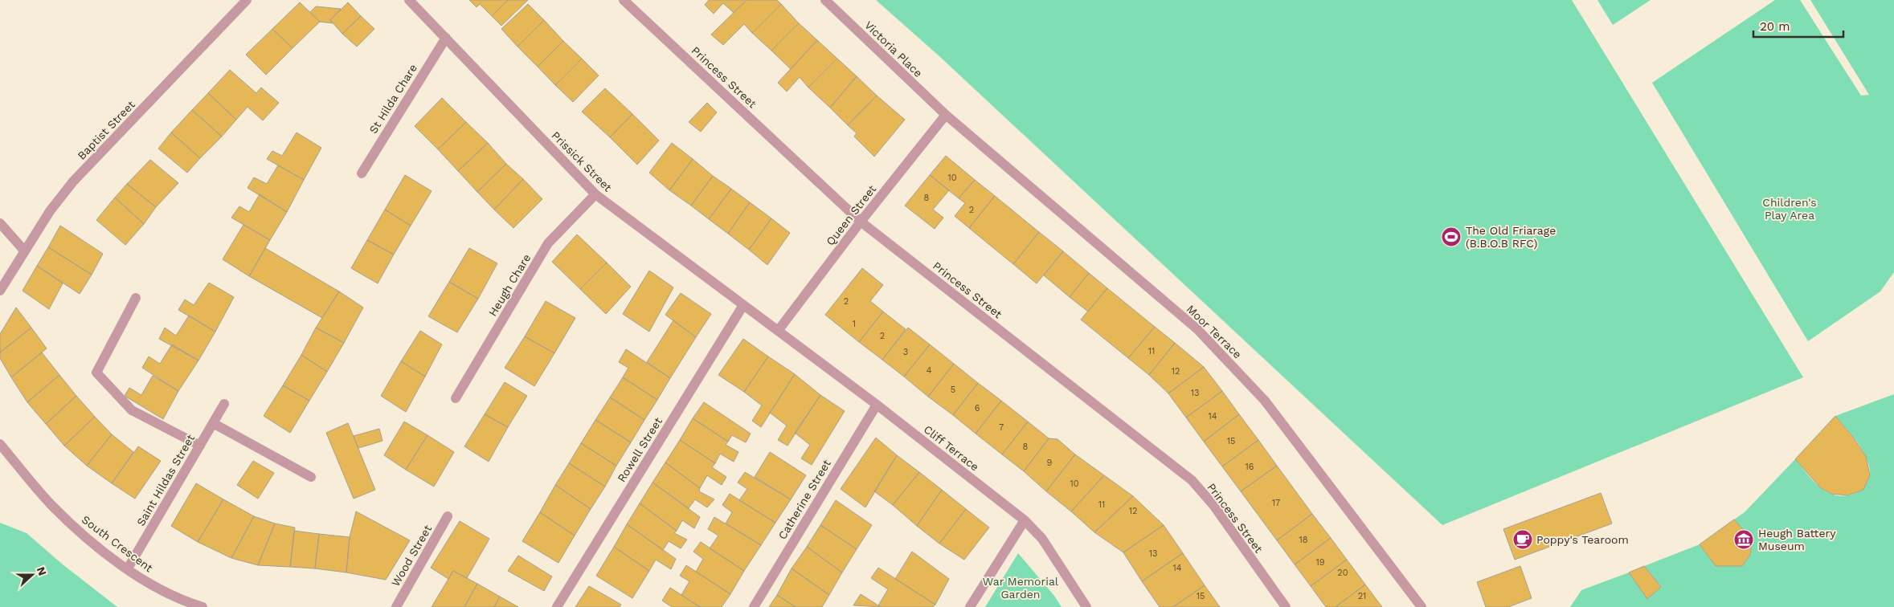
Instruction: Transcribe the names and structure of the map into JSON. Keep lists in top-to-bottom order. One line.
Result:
{"streets":{"street":["Victoria Place","Princess Street","St Hilda Chare","Baptist Street","Prissick Street","Queen Street","Heugh Chare","Moor Terrace","Cliff Terrace","Rowell Street","Saint Hildas Street","Catherine Street","South Crescent","Wood Street"]},"crossings":[["Victoria Place","Queen Street"],["Victoria Place","Moor Terrace"],["Princess Street","Queen Street"],["St Hilda Chare","Prissick Street"],["Prissick Street","Queen Street"],["Prissick Street","Heugh Chare"],["Prissick Street","Cliff Terrace"],["Prissick Street","Rowell Street"],["Queen Street","Moor Terrace"],["Queen Street","Cliff Terrace"],["Cliff Terrace","Catherine Street"],["Saint Hildas Street","South Crescent"]],"parks":["Children's Play Area","War Memorial Garden"],"places":{"sports":["The Old Friarage (B.B.O.B RFC)"],"cafe":["Poppy's Tearoom"],"museum":["Heugh Battery Museum"]},"house_numbers":["10","8","2","2","1","2","11","3","4","12","5","13","6","14","7","15","8","9","16","10","17","11","12","18","13","19","14","20","15","21"],"scale_bar":"20 m","north":"right"}
